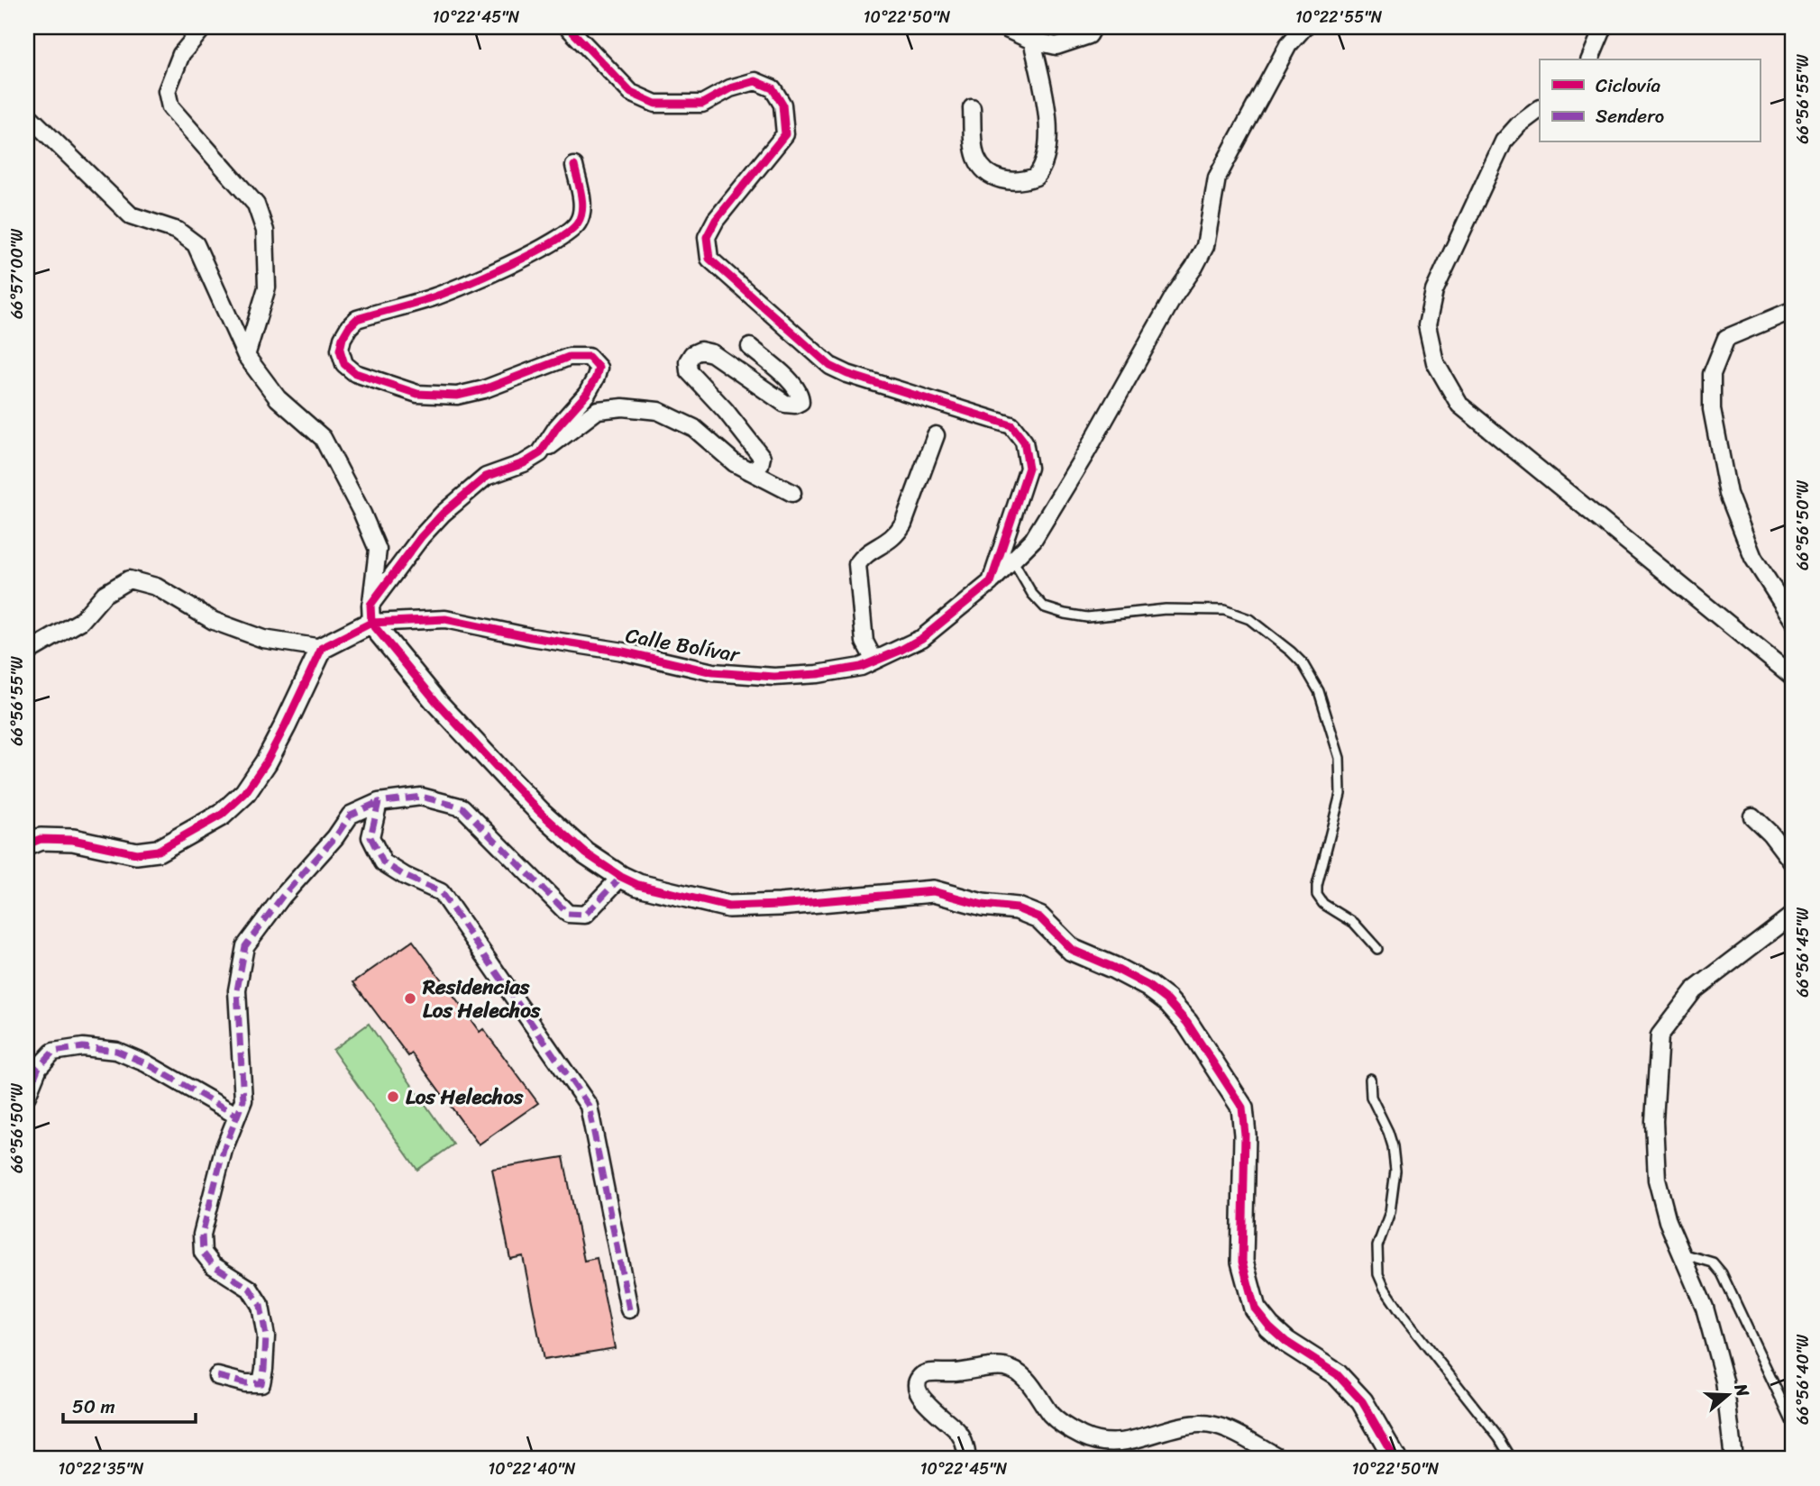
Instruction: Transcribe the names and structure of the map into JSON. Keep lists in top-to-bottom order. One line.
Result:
{"streets":{"street":["Calle Bolívar"]},"places":["Residencias Los Helechos","Los Helechos"],"legend":["Ciclovía","Sendero"],"scale_bar":"50 m","north":"right","coordinates":["10°22'45\"N","10°22'50\"N","10°22'55\"N","66°56'55\"W","66°57'00\"W","66°56'50\"W","66°56'45\"W","66°56'40\"W","10°22'35\"N","10°22'40\"N"]}
